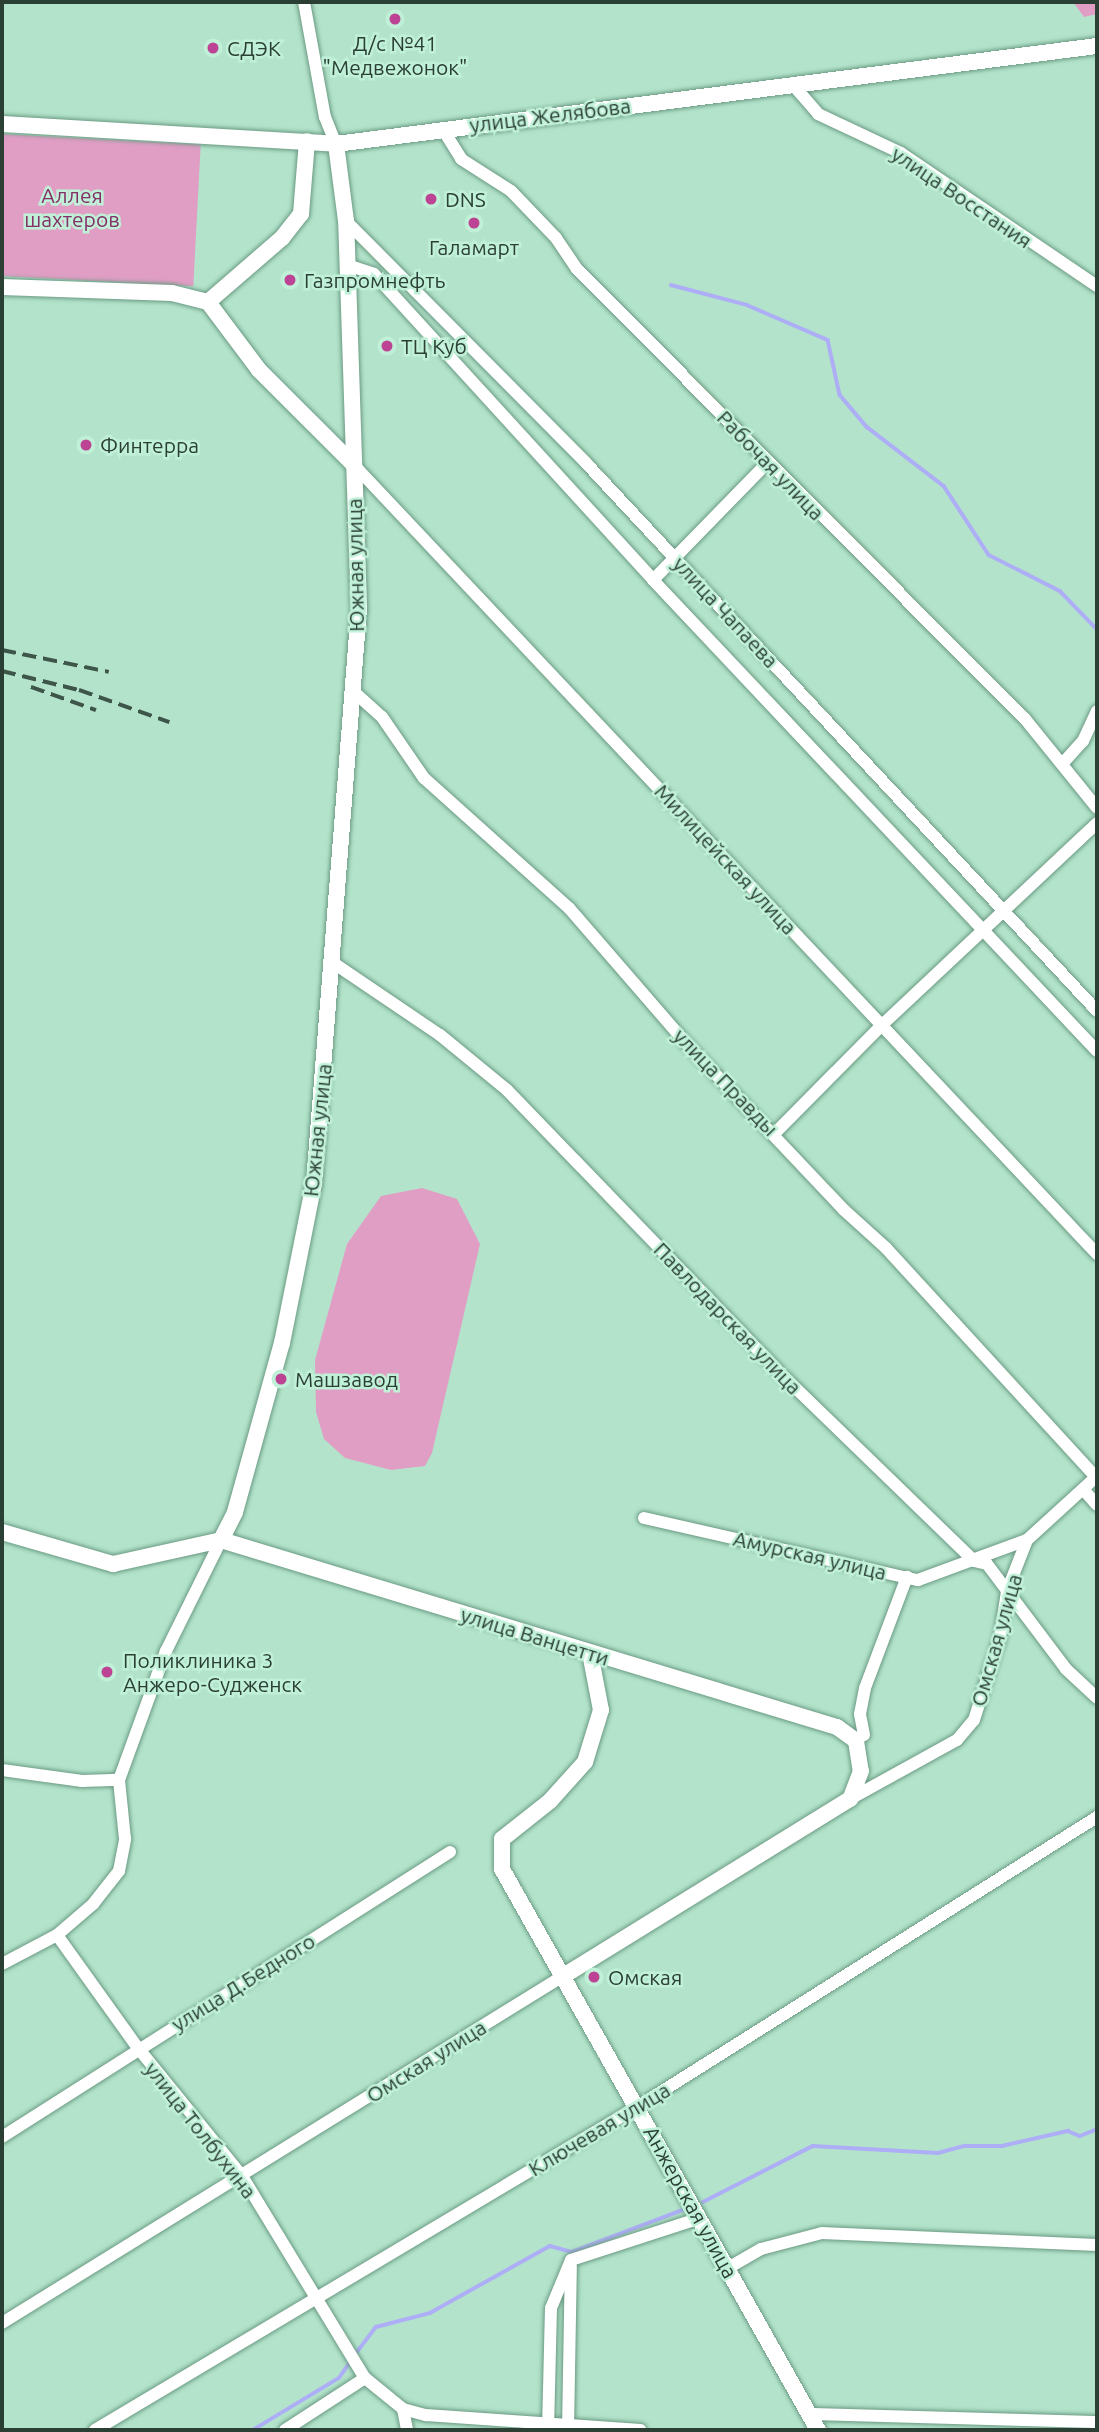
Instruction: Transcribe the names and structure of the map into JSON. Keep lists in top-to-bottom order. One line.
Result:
{"streets":{"street":["улица Желябова","улица Восстания","Рабочая улица","Южная улица","улица Чапаева","Милицейская улица","улица Правды","Павлодарская улица","Амурская улица","улица Ванцетти","Омская улица","улица Д.Бедного","Ключевая улица","улица Толбухина","Анжерская улица"]},"crossings":[["улица Желябова","улица Восстания"],["улица Желябова","Рабочая улица"],["улица Желябова","Южная улица"],["Южная улица","улица Чапаева"],["Южная улица","Милицейская улица"],["Южная улица","улица Правды"],["Южная улица","Павлодарская улица"],["Южная улица","улица Ванцетти"],["Павлодарская улица","Амурская улица"],["Павлодарская улица","Омская улица"],["Амурская улица","Омская улица"],["улица Ванцетти","Омская улица"],["улица Ванцетти","Анжерская улица"],["Омская улица","улица Толбухина"],["Омская улица","Анжерская улица"],["улица Д.Бедного","улица Толбухина"],["Ключевая улица","улица Толбухина"],["Ключевая улица","Анжерская улица"]],"parks":["Аллея шахтеров"],"places":["Д/с №41 \"Медвежонок\"","СДЭК","DNS","Галамарт","Газпромнефть","ТЦ Куб","Финтерра","Машзавод","Поликлиника 3 Анжеро-Судженск","Омская"]}
